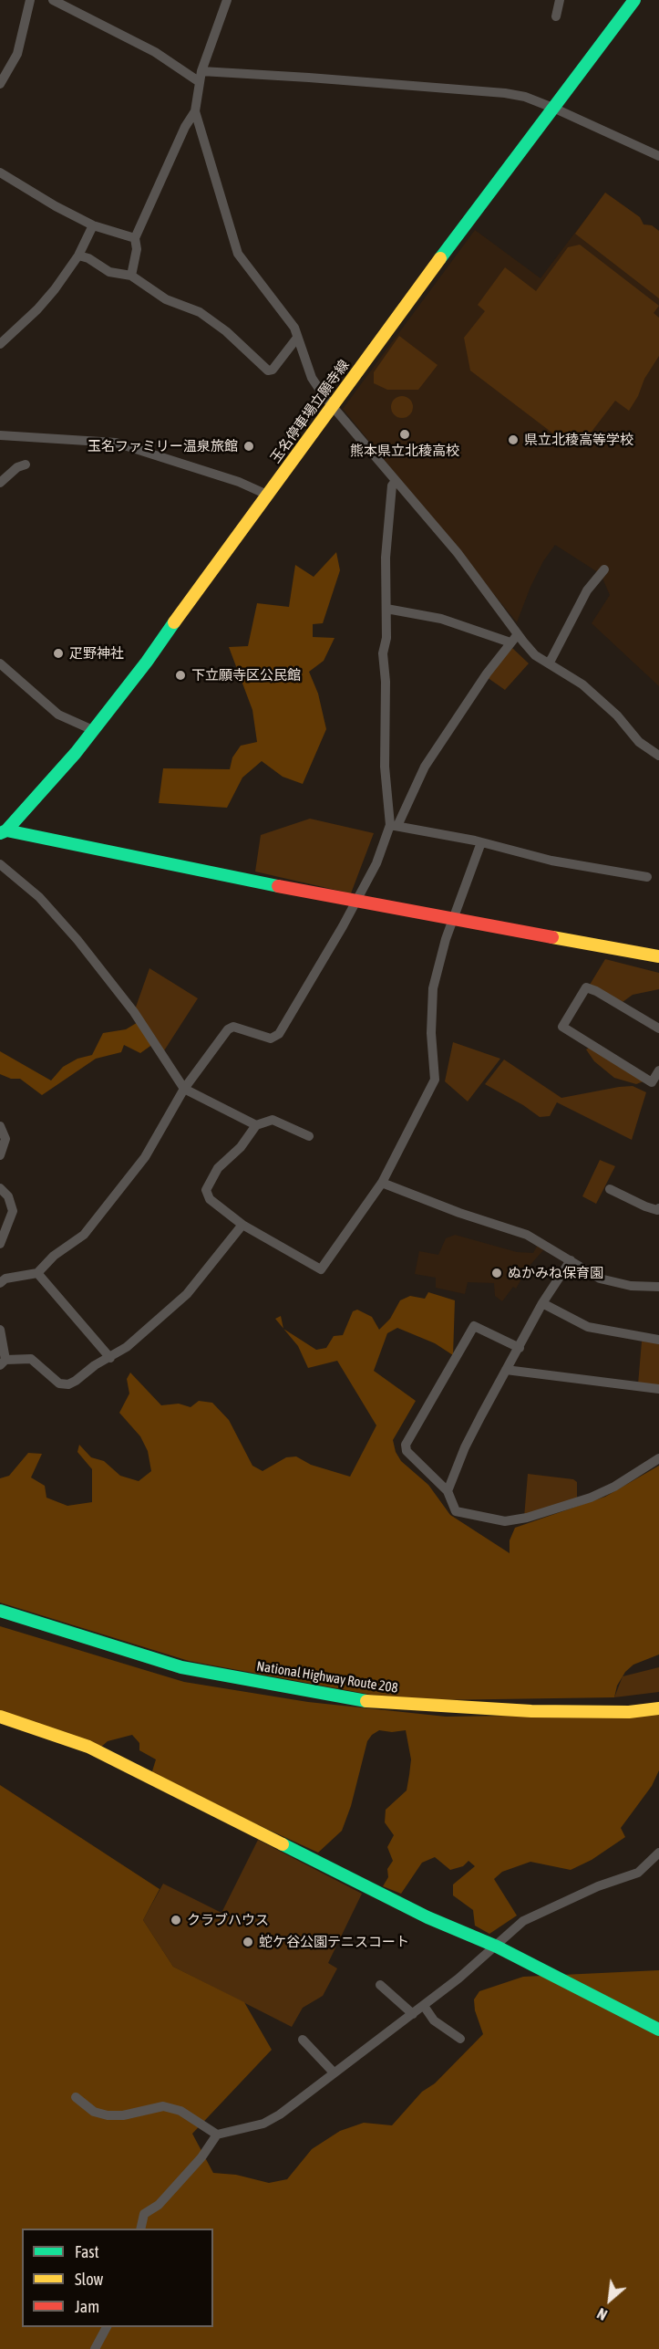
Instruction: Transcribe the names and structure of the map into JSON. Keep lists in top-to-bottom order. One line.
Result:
{"streets":{"main road":["玉名停車場立願寺線","National Highway Route 208"]},"places":["熊本県立北稜高校","県立北稜高等学校","玉名ファミリー温泉旅館","疋野神社","下立願寺区公民館","ぬかみね保育園","クラブハウス","蛇ケ谷公園テニスコート"],"legend":["Fast","Slow","Jam"],"north":"bottom left"}
